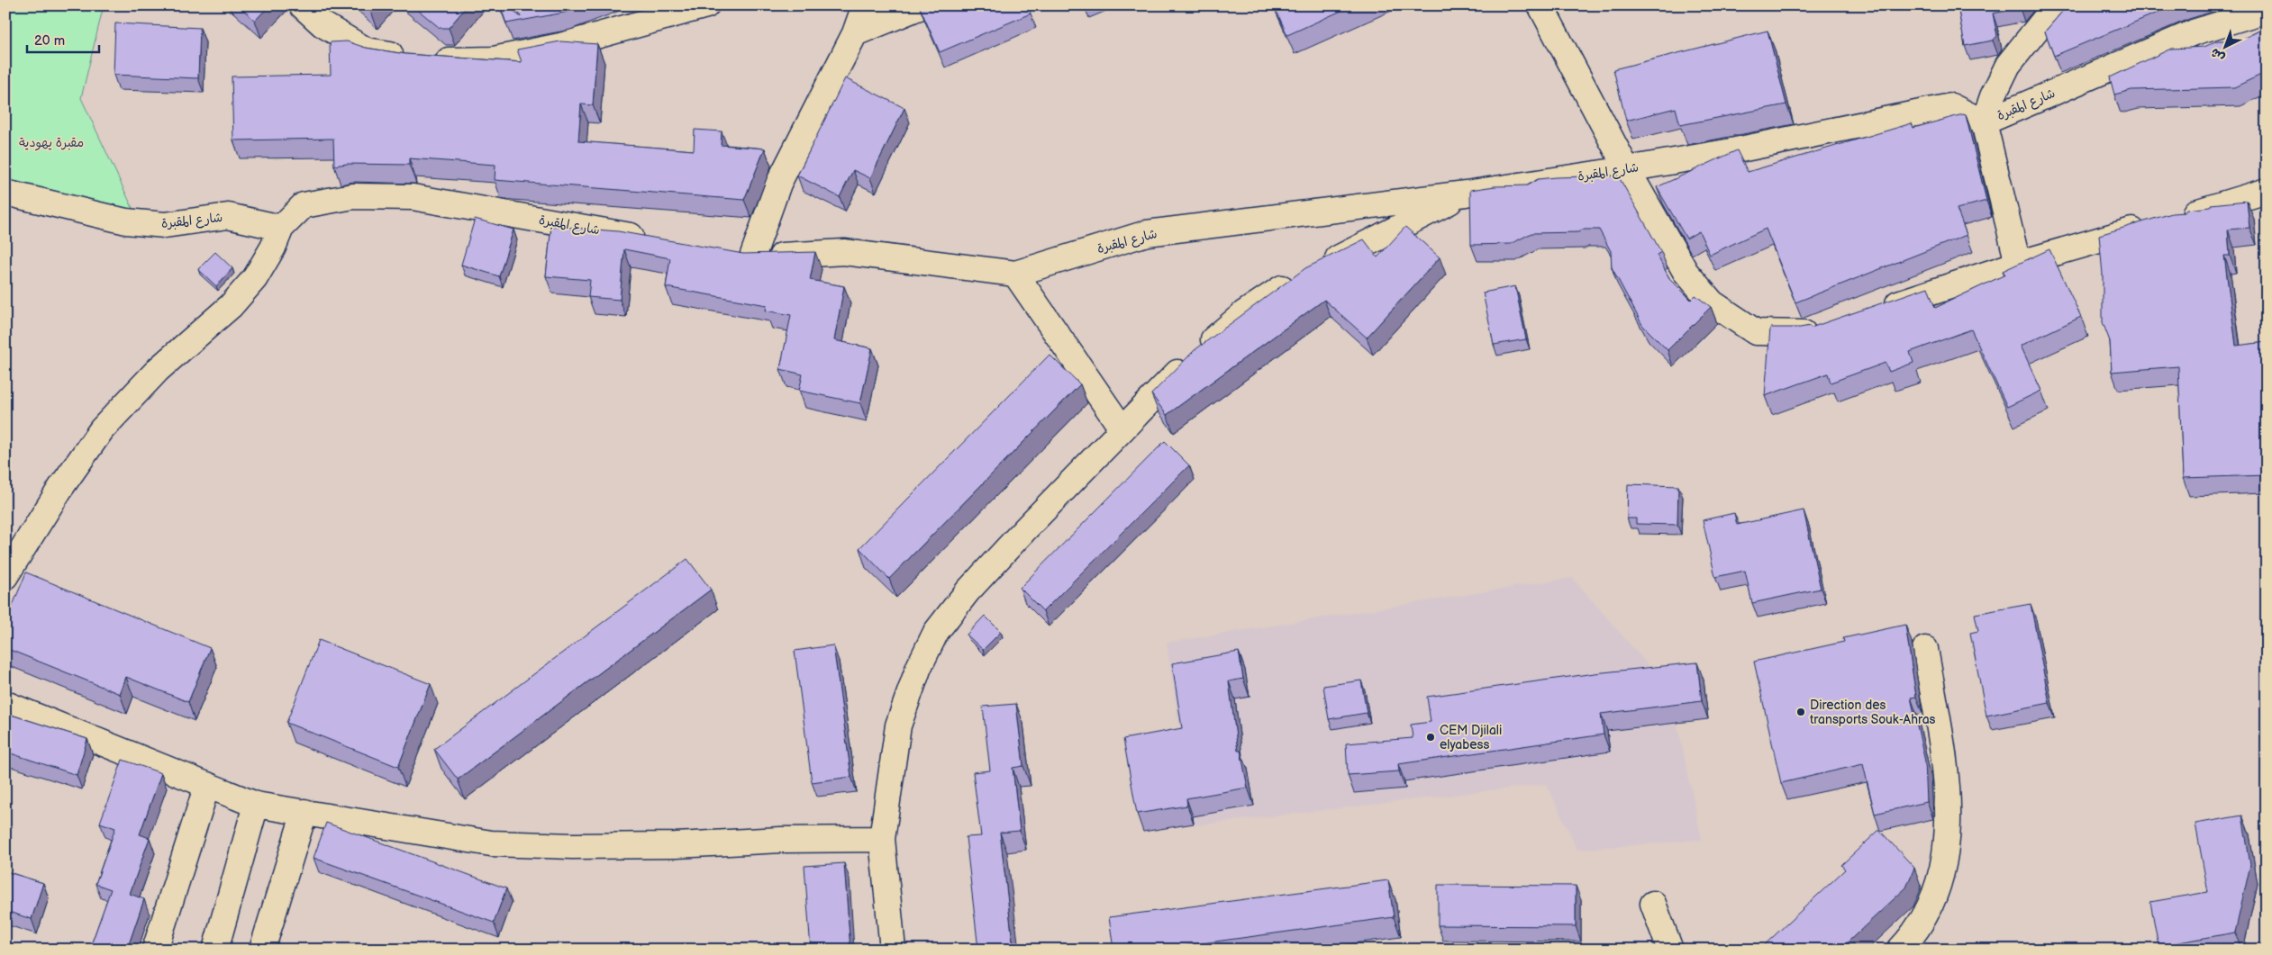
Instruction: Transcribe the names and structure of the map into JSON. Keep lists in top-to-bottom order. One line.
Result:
{"streets":{"street":["شارع المقبرة"]},"parks":["مقبرة يهودية"],"places":["Direction des transports Souk-Ahras","CEM Djilali elyabess"],"scale_bar":"20 m","north":"bottom left"}
